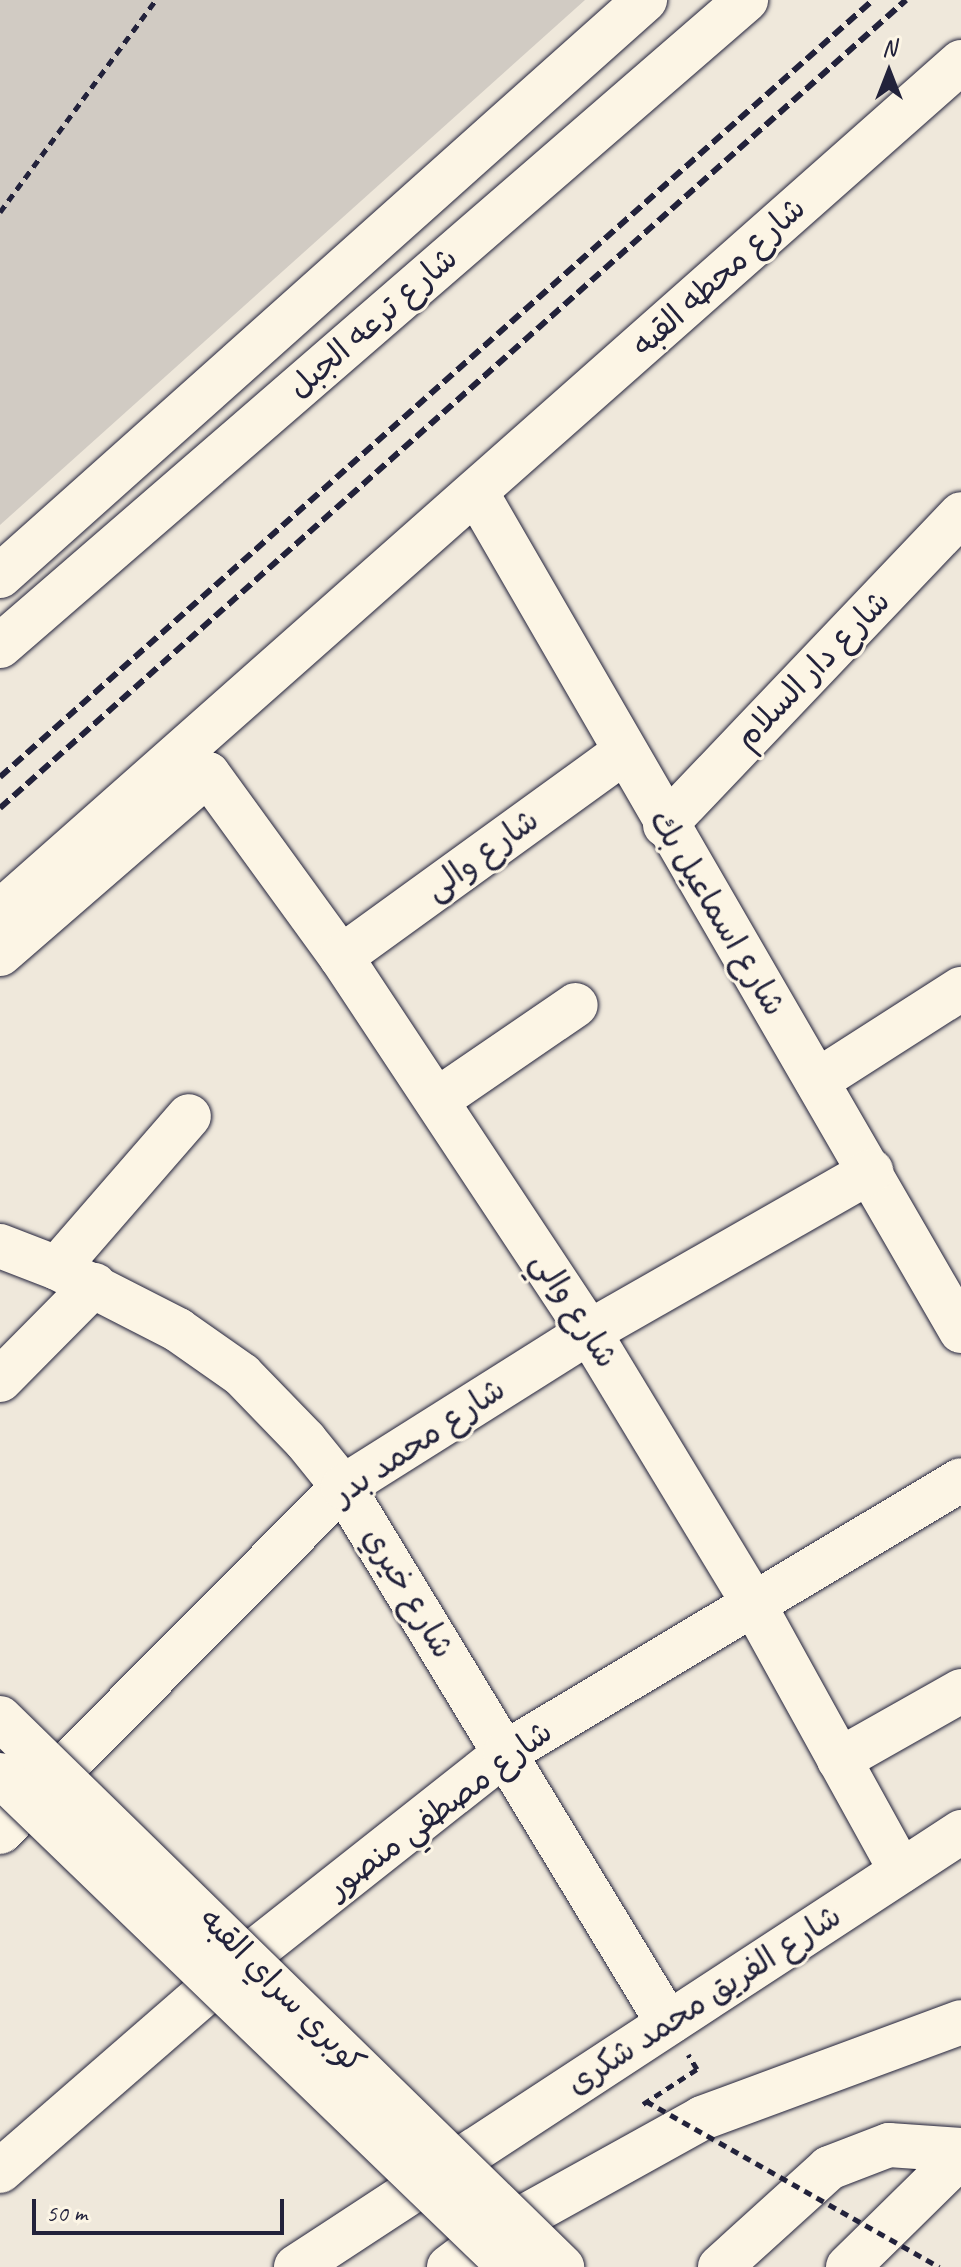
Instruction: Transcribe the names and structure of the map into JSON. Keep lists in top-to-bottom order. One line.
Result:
{"streets":{"street":["شارع محطه القبه","شارع ترعه الجبل","شارع دار السلام","شارع والى","شارع اسماعيل بك","شارع والي","شارع محمد بدر","شارع خيري","شارع مصطفي منصور","كوبري سراي القبه","شارع الفريق محمد شكرى"]},"crossings":[["شارع محطه القبه","شارع اسماعيل بك"],["شارع دار السلام","شارع اسماعيل بك"],["شارع والى","شارع اسماعيل بك"],["شارع والى","شارع والي"],["شارع اسماعيل بك","شارع محمد بدر"],["شارع والي","شارع محمد بدر"],["شارع والي","شارع مصطفي منصور"],["شارع والي","شارع الفريق محمد شكرى"],["شارع محمد بدر","شارع خيري"],["شارع خيري","شارع مصطفي منصور"],["شارع خيري","شارع الفريق محمد شكرى"]],"scale_bar":"50 m","north":"top"}
